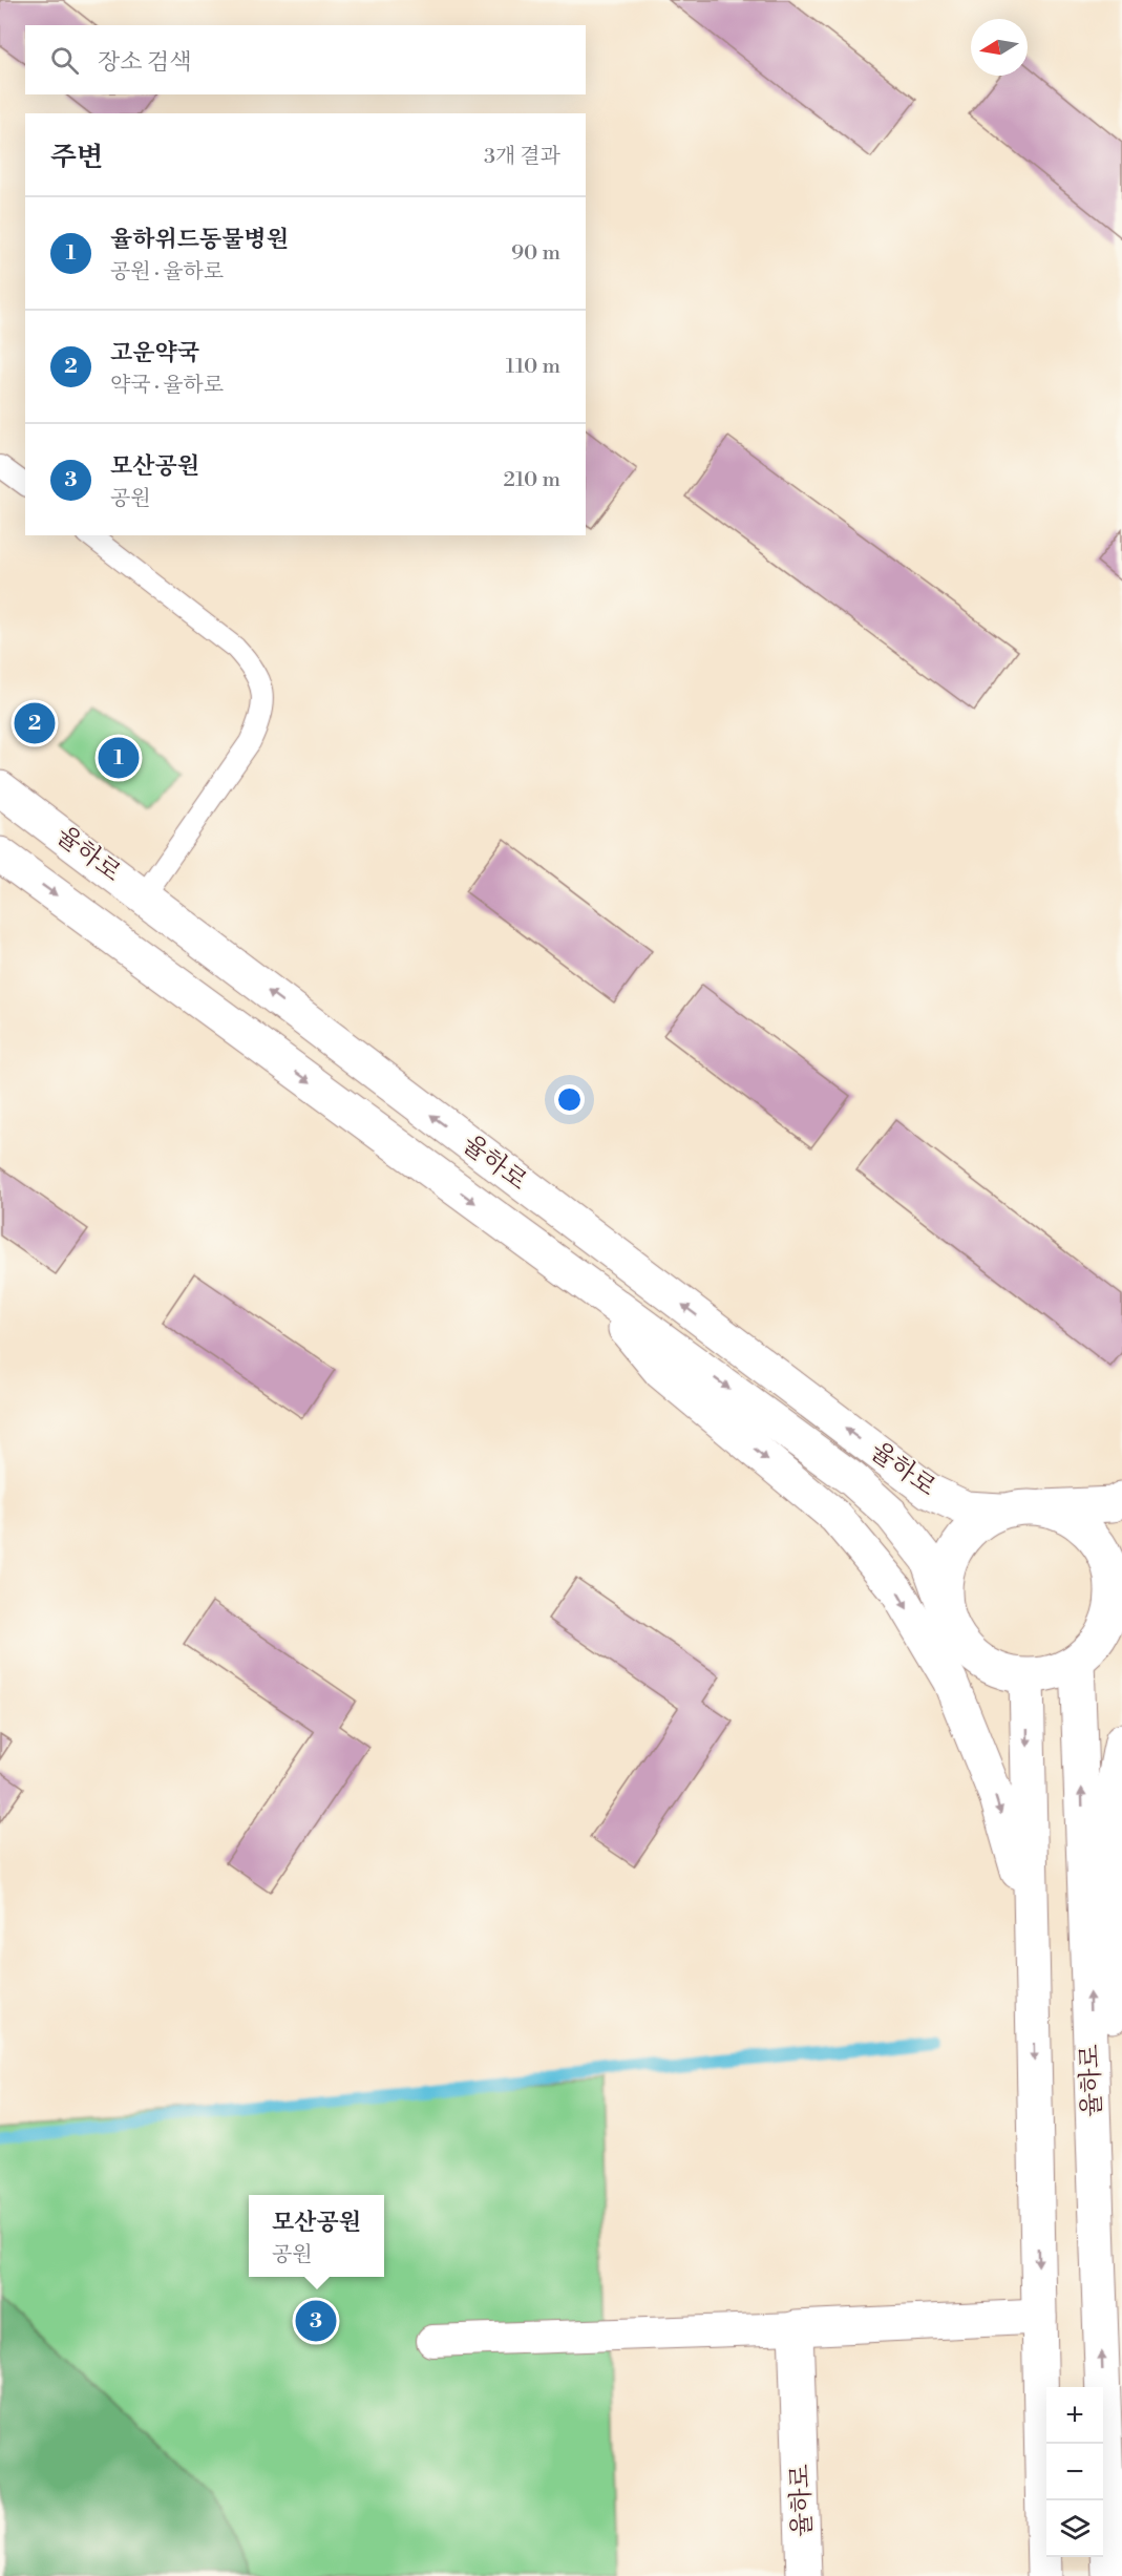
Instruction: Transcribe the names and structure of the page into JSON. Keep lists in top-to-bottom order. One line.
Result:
{"streets":{"main road":["율하로"]},"north":"left","page":{"search":"장소 검색","heading":["주변","3개 결과"],"list":[{"mark":"1","name":"율하위드동물병원","note":"공원 · 율하로","value":"90 m"},{"mark":"2","name":"고운약국","note":"약국 · 율하로","value":"110 m"},{"mark":"3","name":"모산공원","note":"공원","value":"210 m"}],"pins":["2","1","3"],"popup":["모산공원","공원"],"map_buttons":["+","−"]}}
